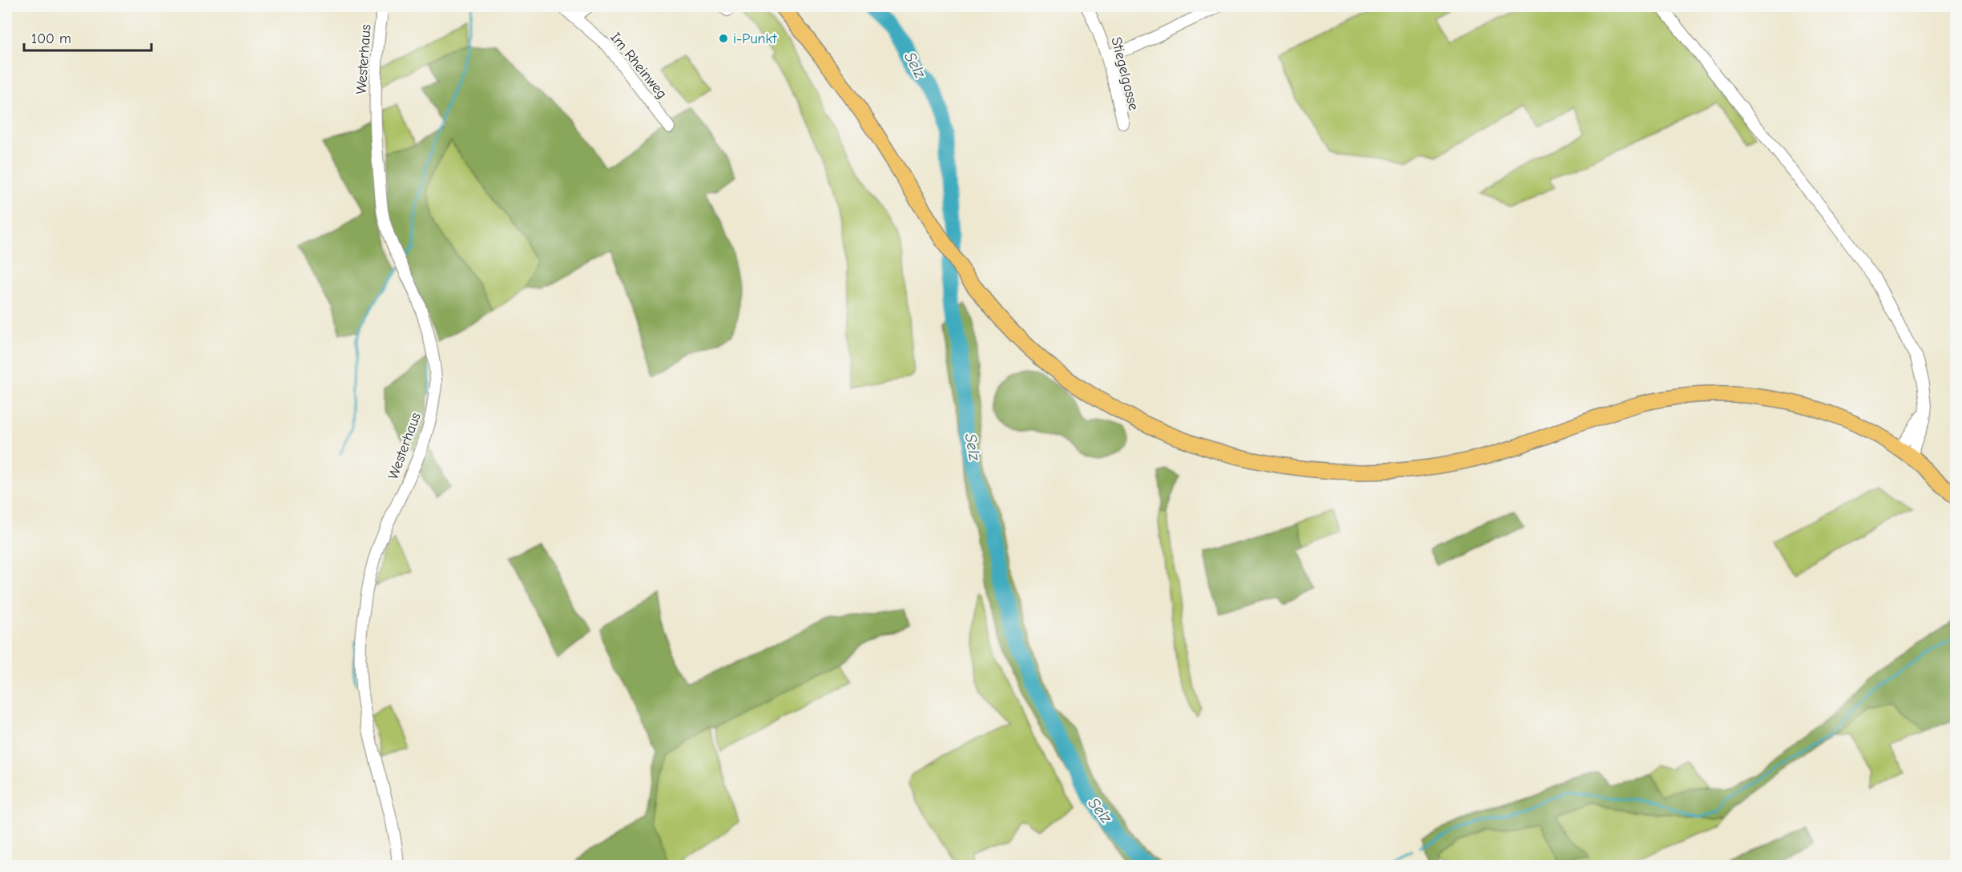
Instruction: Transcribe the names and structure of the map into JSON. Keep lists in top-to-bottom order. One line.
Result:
{"streets":{"street":["Westerhaus","Im Rheinweg","Stiegelgasse"]},"water":["Selz"],"places":["i-Punkt"],"scale_bar":"100 m"}
